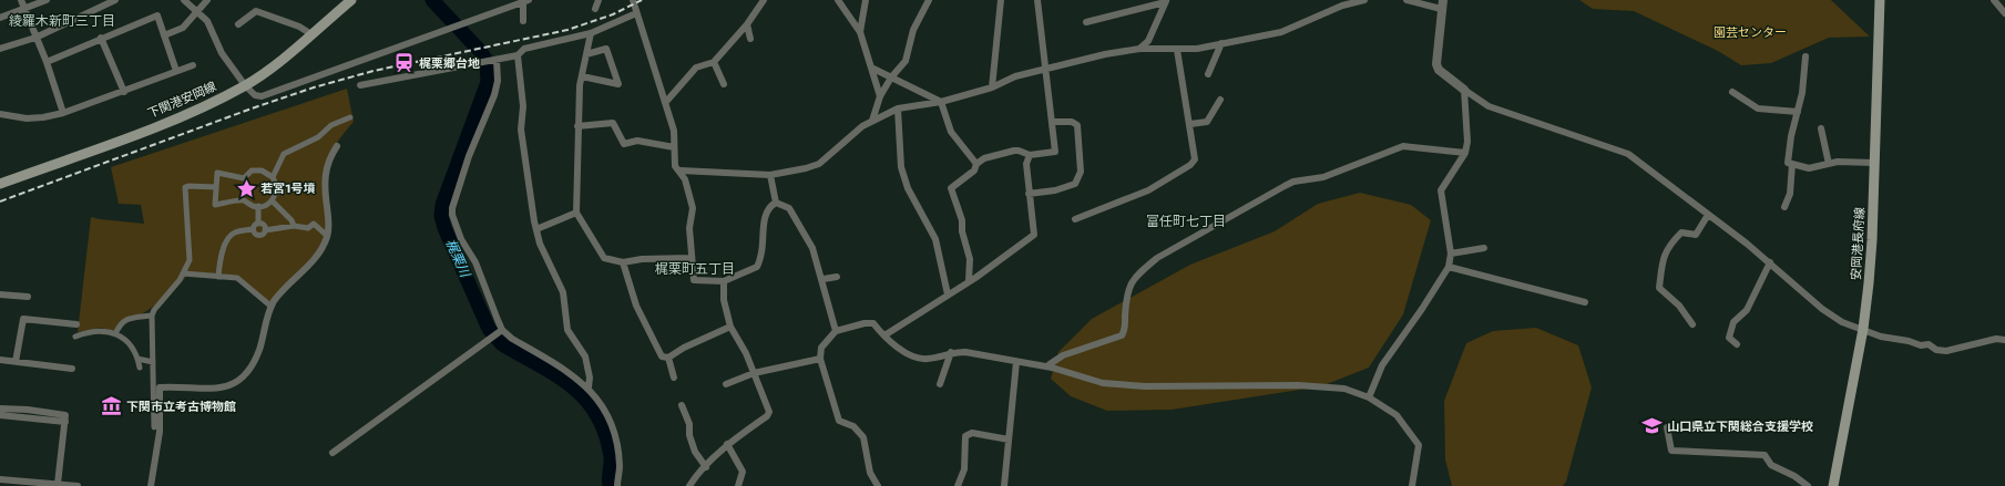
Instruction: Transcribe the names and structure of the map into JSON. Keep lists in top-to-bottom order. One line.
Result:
{"streets":{"main road":["下関港安岡線","安岡港長府線"]},"districts":["綾羅木新町三丁目","富任町七丁目","梶栗町五丁目"],"water":["梶栗川"],"parks":["園芸センター"],"places":{"station":["梶栗郷台地"],"place":["若宮1号墳"],"museum":["下関市立考古博物館"],"school or university":["山口県立下関総合支援学校"]}}
